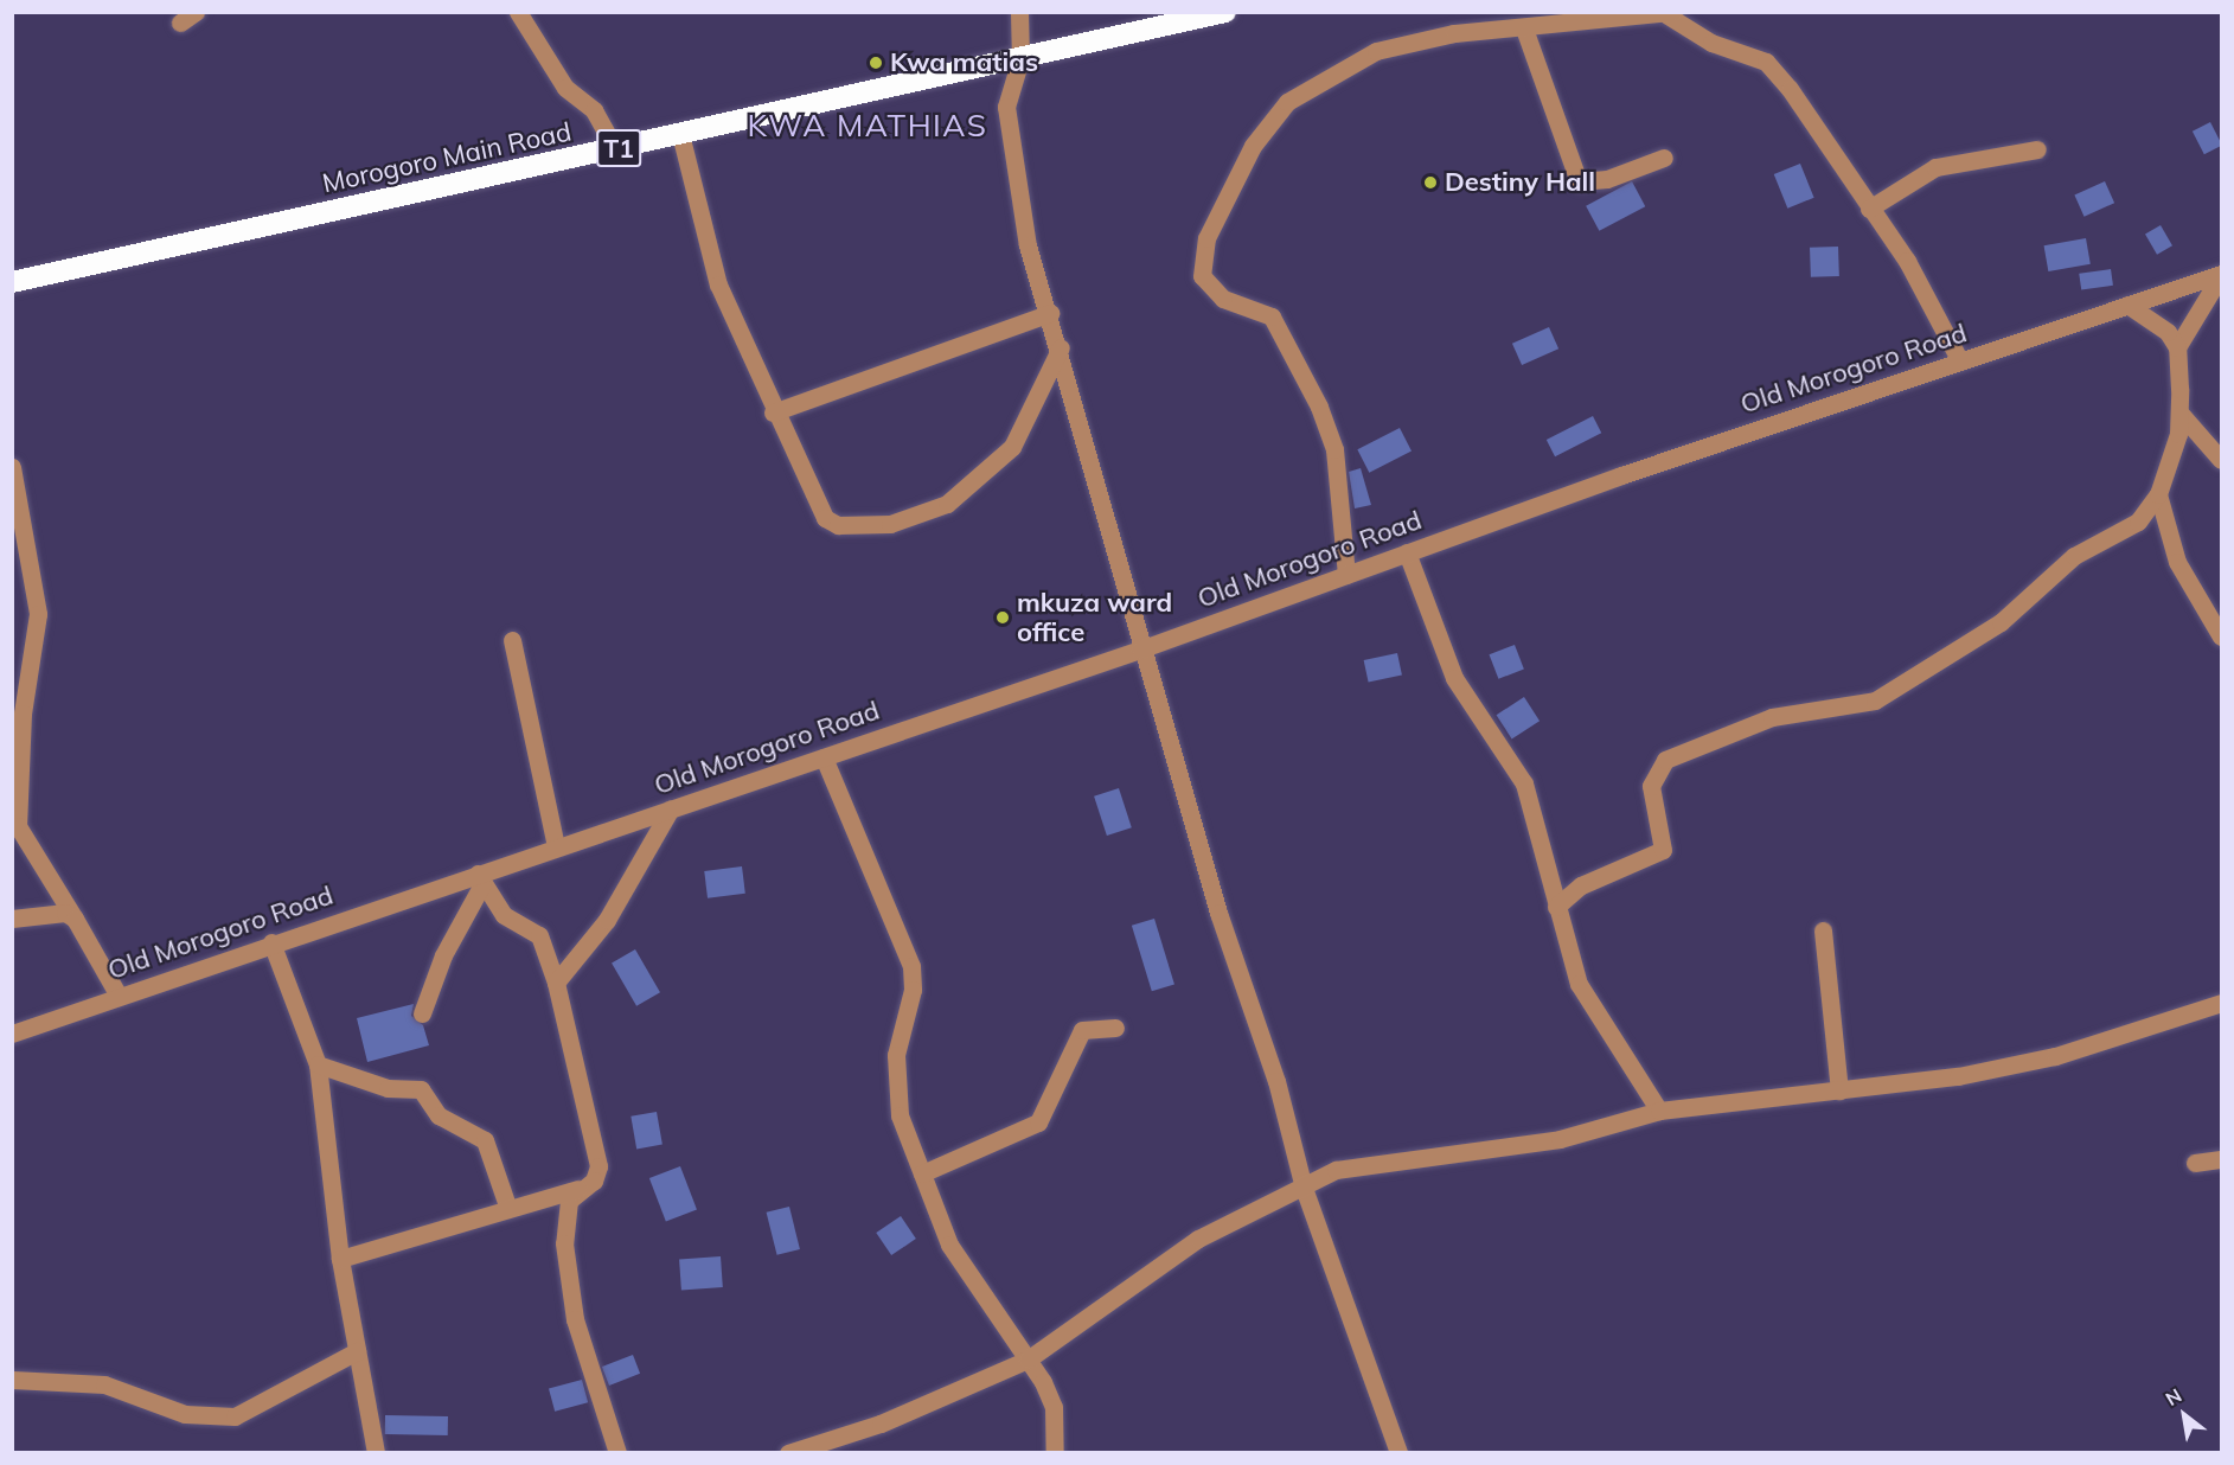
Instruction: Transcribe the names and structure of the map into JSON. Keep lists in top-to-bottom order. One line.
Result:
{"streets":{"highway":["T1","Morogoro Main Road"],"street":["Old Morogoro Road"]},"districts":["KWA MATHIAS"],"places":["Kwa matias","Destiny Hall","mkuza ward office"],"north":"top left"}
